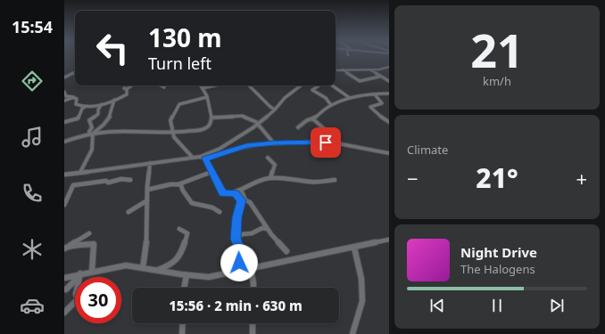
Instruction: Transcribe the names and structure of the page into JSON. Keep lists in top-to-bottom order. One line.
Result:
{"page":{"tabs":"15:54","tile":[["21","km/h"],"Climate"],"turn":["130 m","Turn left"],"heat":["−","21°","+"],"song":["Night Drive","The Halogens"],"limit":"30","trip":"15:56 · 2 min · 630 m"}}
